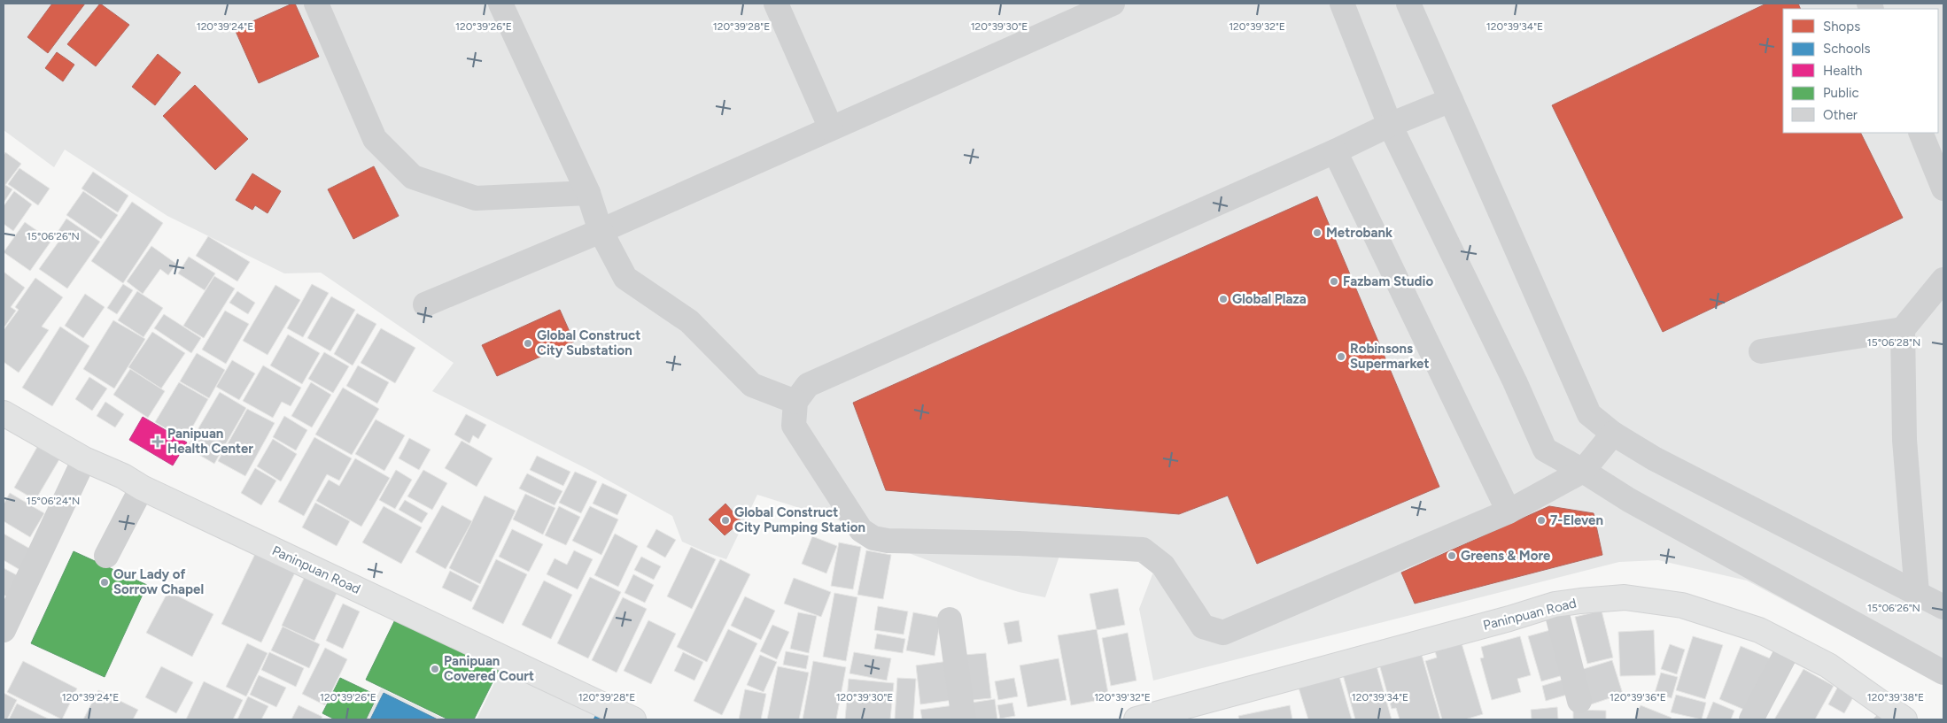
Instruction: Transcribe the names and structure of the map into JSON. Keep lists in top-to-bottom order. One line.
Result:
{"streets":{"main road":["Paninpuan Road"]},"places":{"other":["Metrobank","Fazbam Studio","Global Plaza","Global Construct City Substation","Robinsons Supermarket","Global Construct City Pumping Station","7-Eleven","Greens & More","Our Lady of Sorrow Chapel","Panipuan Covered Court"],"health":["Panipuan Health Center"]},"legend":["Shops","Schools","Health","Public","Other"],"coordinates":["120°39'24\"E","120°39'26\"E","120°39'28\"E","120°39'30\"E","120°39'32\"E","120°39'34\"E","15°06'26\"N","15°06'28\"N","15°06'24\"N","120°39'36\"E","120°39'38\"E"]}
